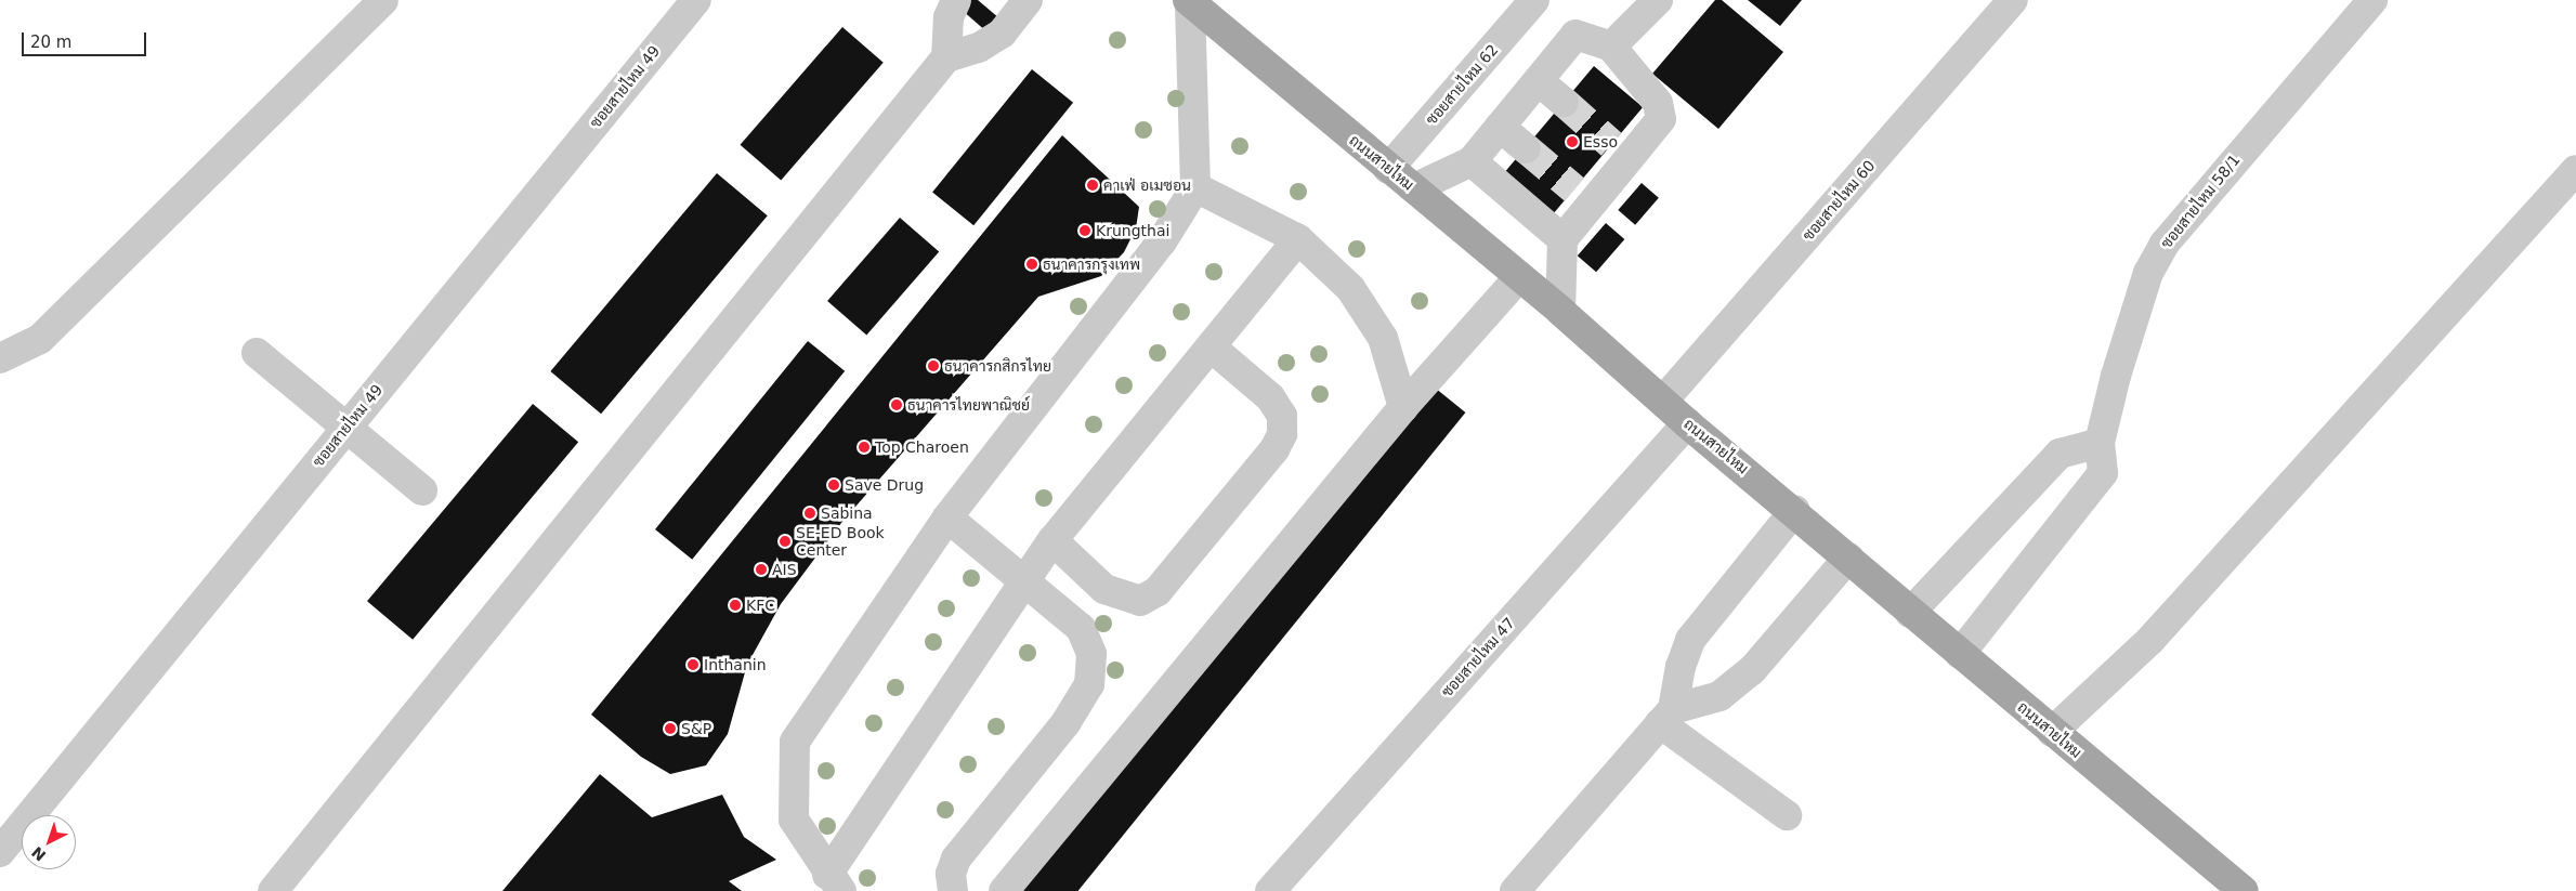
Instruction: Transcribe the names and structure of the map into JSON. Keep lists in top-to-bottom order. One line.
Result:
{"streets":{"main road":["ถนนสายไหม"],"street":["ซอยสายไหม 62","ซอยสายไหม 49","ซอยสายไหม 60","ซอยสายไหม 58/1","ซอยสายไหม 47"]},"crossings":[["ซอยสายไหม 62","ถนนสายไหม"],["ถนนสายไหม","ซอยสายไหม 60"],["ถนนสายไหม","ซอยสายไหม 47"]],"places":["Esso","คาเฟ่ อเมซอน","Krungthai","ธนาคารกรุงเทพ","ธนาคารกสิกรไทย","ธนาคารไทยพาณิชย์","Top Charoen","Save Drug","Sabina","SE-ED Book Center","AIS","KFC","Inthanin","S&P"],"scale_bar":"20 m","north":"bottom left"}
